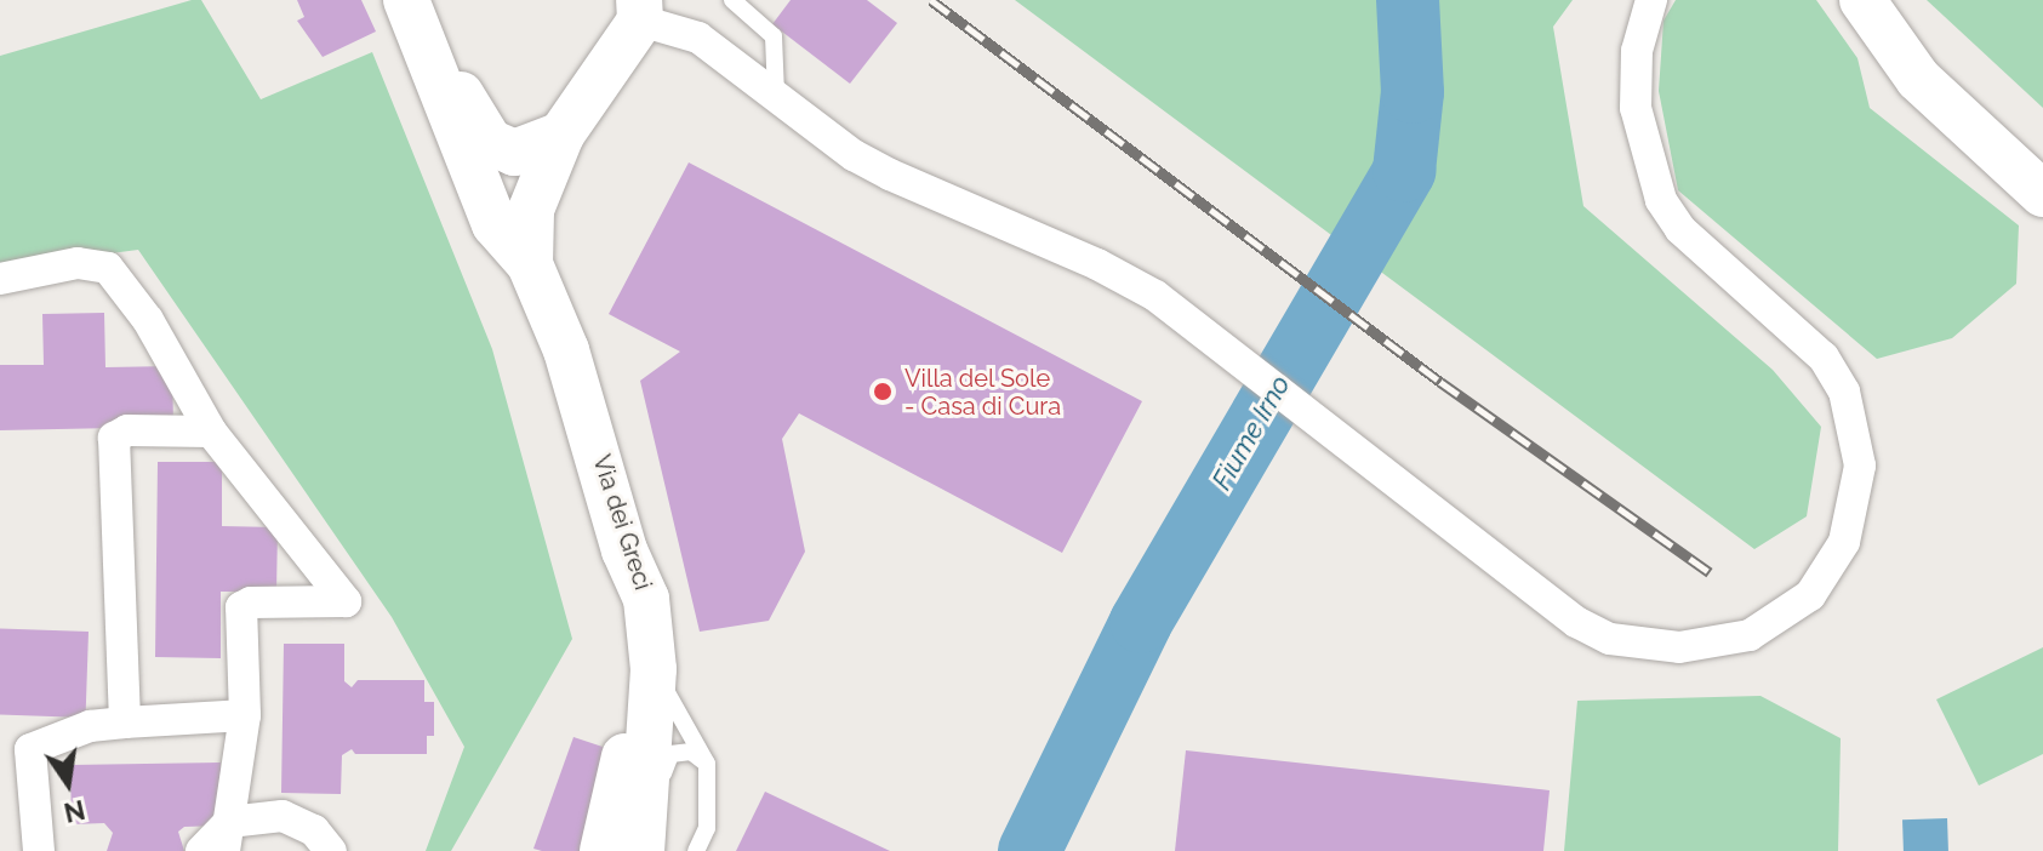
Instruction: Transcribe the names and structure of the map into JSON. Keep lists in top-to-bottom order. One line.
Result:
{"streets":{"main road":["Via dei Greci"]},"water":["Fiume Irno"],"places":["Villa del Sole - Casa di Cura"],"north":"bottom"}
